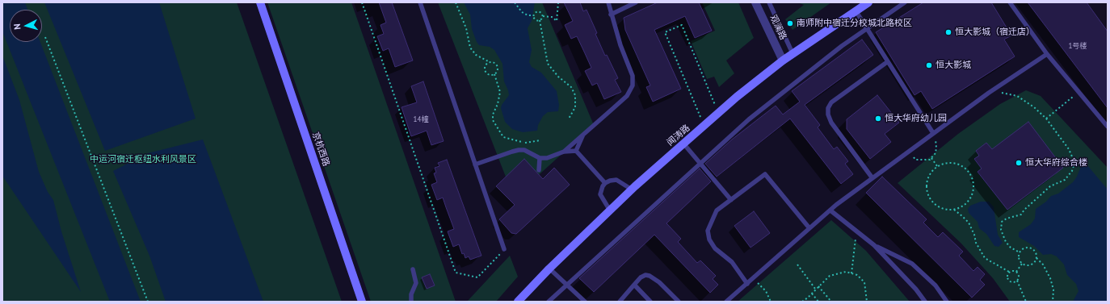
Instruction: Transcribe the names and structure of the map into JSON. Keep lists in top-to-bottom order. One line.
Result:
{"streets":{"street":["观澜路","闻涛路","京杭西路"]},"crossings":[["观澜路","闻涛路"]],"parks":["中运河宿迁枢纽水利风景区"],"places":["南师附中宿迁分校城北路校区","恒大影城（宿迁店）","恒大影城","恒大华府幼儿园","恒大华府综合楼"],"house_numbers":["1号楼","14幢"],"north":"left"}
